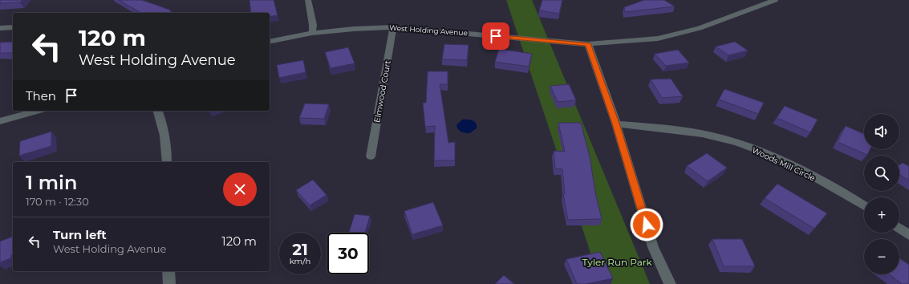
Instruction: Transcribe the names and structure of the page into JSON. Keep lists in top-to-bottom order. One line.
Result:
{"streets":{"street":["West Holding Avenue","Elmwood Court","Woods Mill Circle"]},"crossings":[["West Holding Avenue","Elmwood Court"]],"parks":["Tyler Run Park"],"page":{"turn":["120 m","West Holding Avenue"],"then":"Then","map_buttons":["+","−"],"heading":["1 min","170 m · 12:30"],"list":[{"name":"Turn left","note":"West Holding Avenue","value":"120 m"}],"speed":"21 km/h","limit":"30"}}
